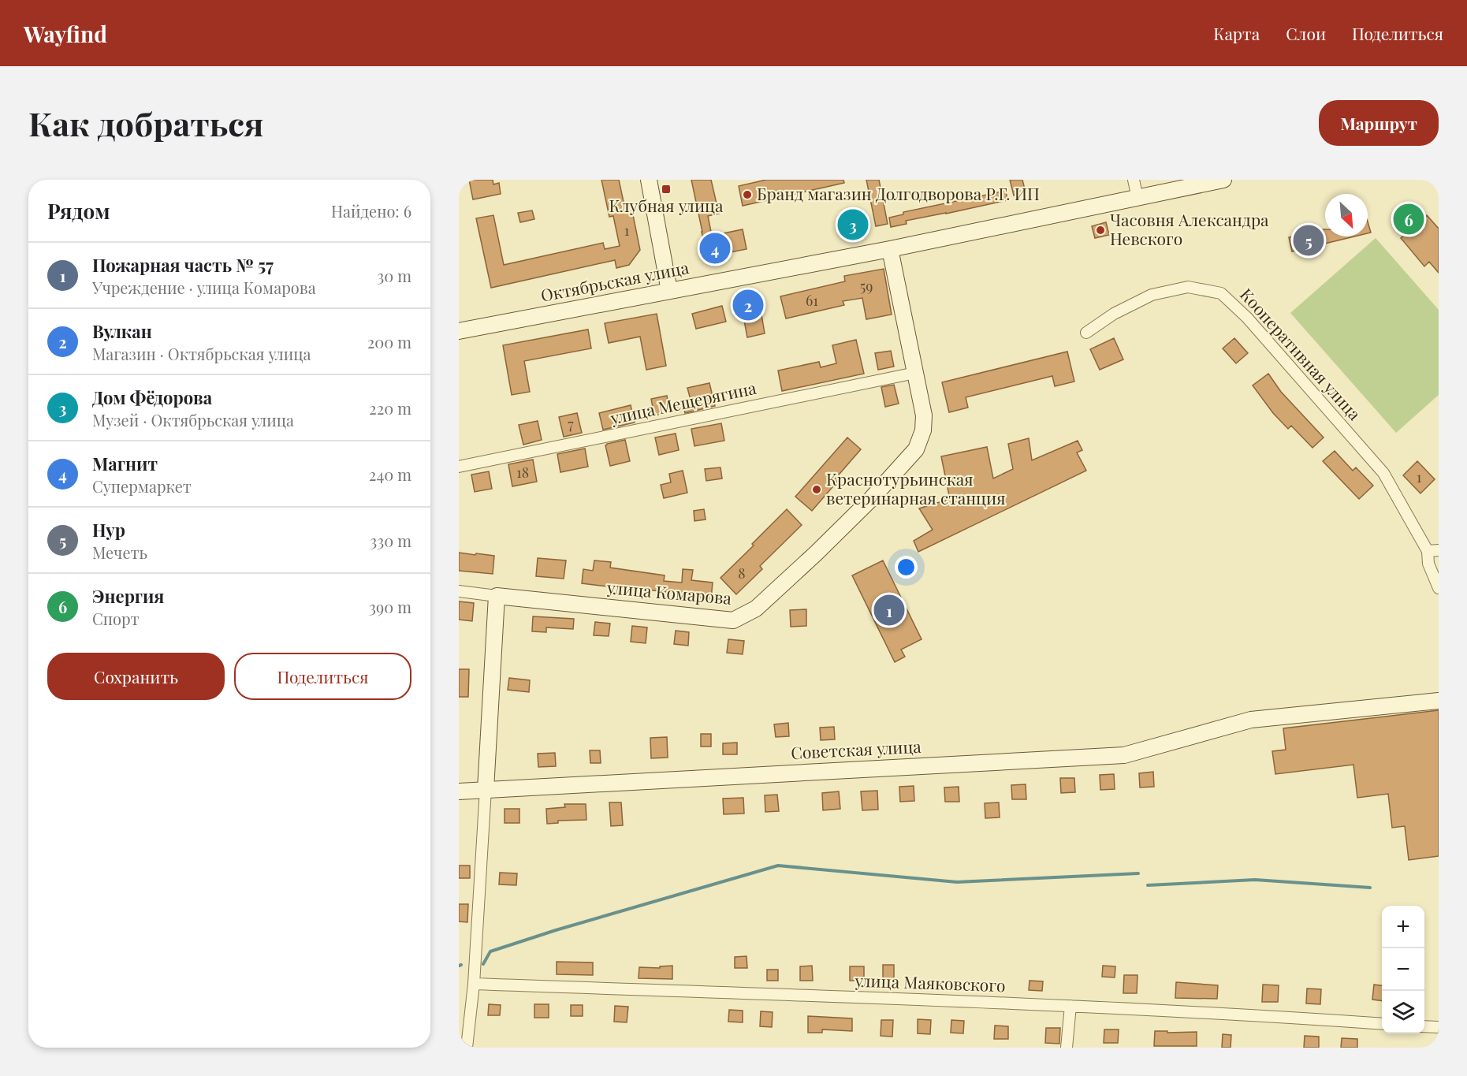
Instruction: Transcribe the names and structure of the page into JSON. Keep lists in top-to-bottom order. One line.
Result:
{"streets":{"main road":["Октябрьская улица","улица Комарова","Советская улица"],"street":["Кооперативная улица","улица Мещерягина","улица Маяковского"]},"crossings":[["Октябрьская улица","улица Комарова"],["улица Мещерягина","улица Комарова"]],"places":{"transit":["Клубная улица"],"other":["Бранд магазин Долгодворова Р.Г. ИП","Часовня Александра Невского","Краснотурьинская ветеринарная станция"]},"house_numbers":["1","59","61","7","18","1","8"],"north":"bottom right","page":{"header":"Wayfind","nav":["Карта","Слои","Поделиться"],"buttons":["Маршрут",["Сохранить","Поделиться"]],"title":"Как добраться","heading":["Рядом","Найдено: 6"],"pins":["6","3","5","4","2","1"],"list":[{"mark":"1","name":"Пожарная часть № 57","note":"Учреждение · улица Комарова","value":"30 m"},{"mark":"2","name":"Вулкан","note":"Магазин · Октябрьская улица","value":"200 m"},{"mark":"3","name":"Дом Фёдорова","note":"Музей · Октябрьская улица","value":"220 m"},{"mark":"4","name":"Магнит","note":"Супермаркет","value":"240 m"},{"mark":"5","name":"Нур","note":"Мечеть","value":"330 m"},{"mark":"6","name":"Энергия","note":"Спорт","value":"390 m"}],"map_buttons":["+","−"]}}
